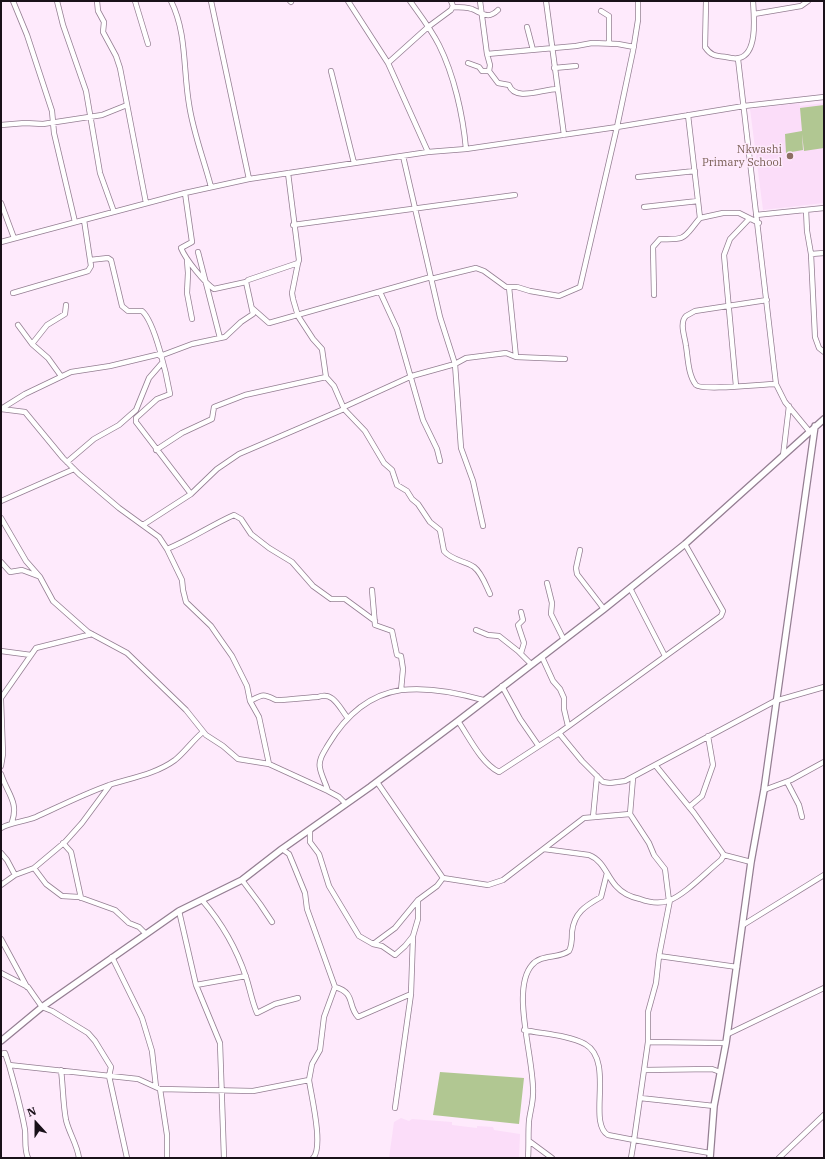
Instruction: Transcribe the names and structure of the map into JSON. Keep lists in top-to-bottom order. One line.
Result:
{"places":["Nkwashi Primary School"],"north":"top"}
